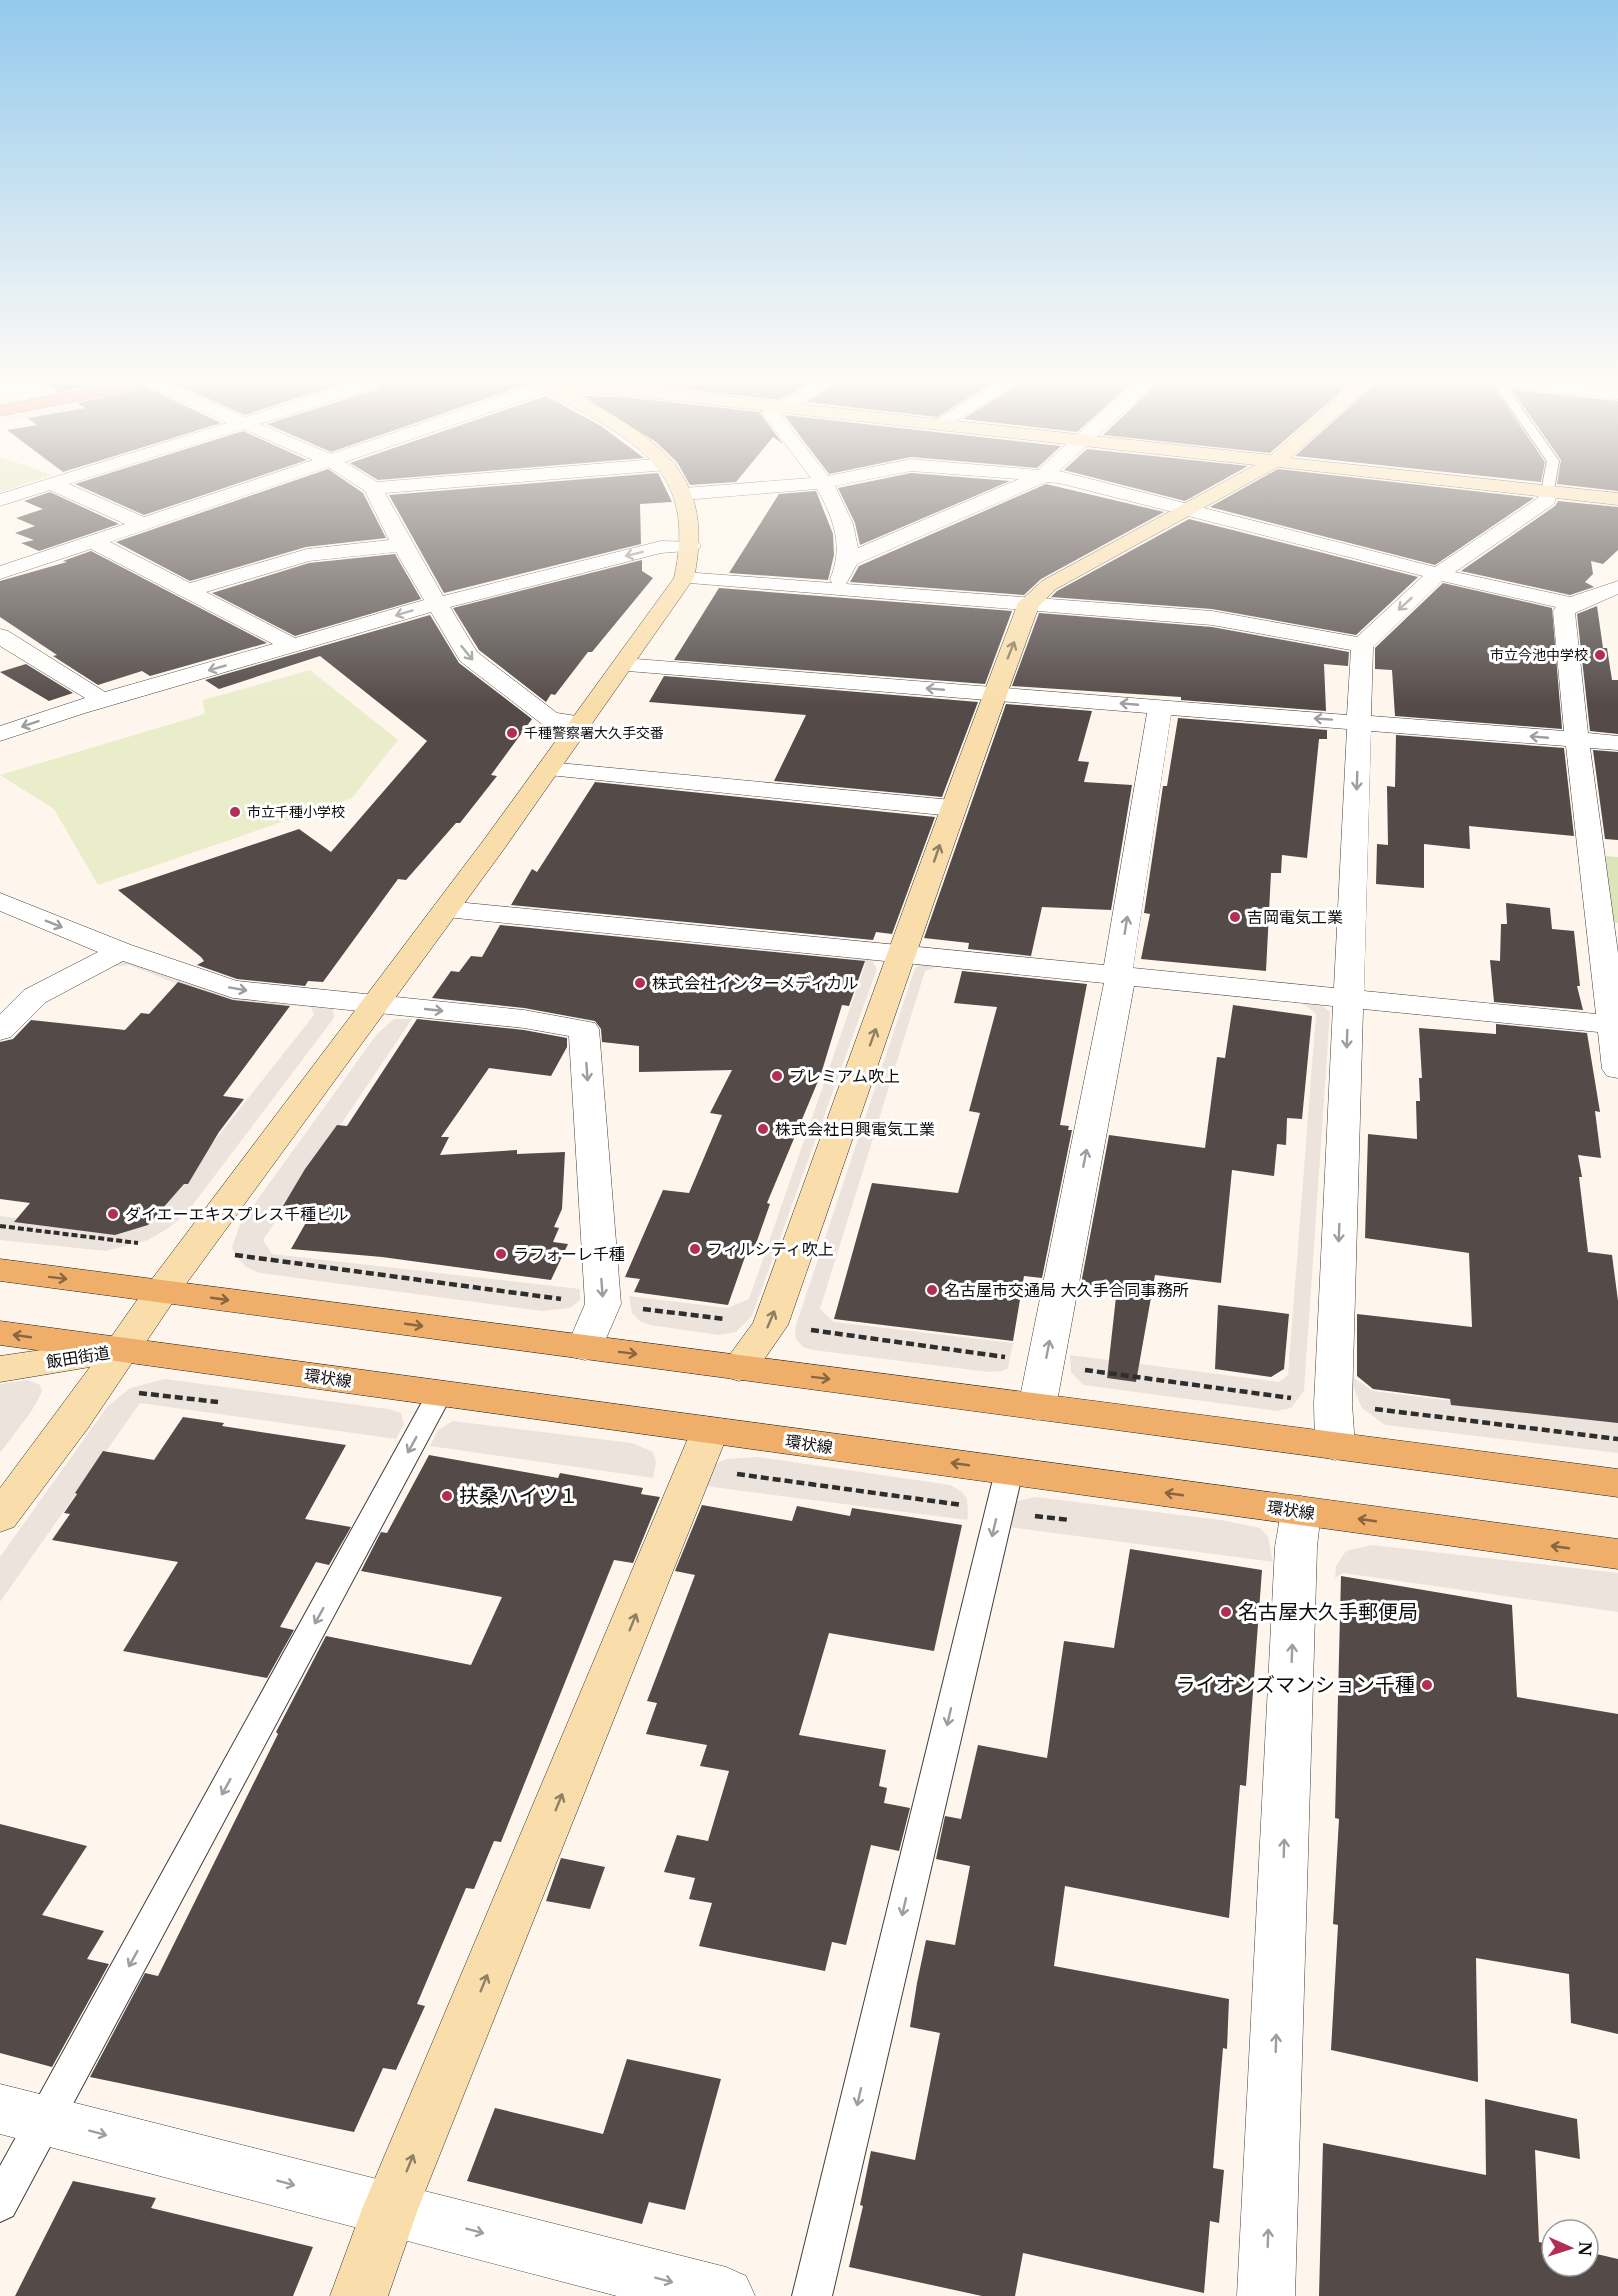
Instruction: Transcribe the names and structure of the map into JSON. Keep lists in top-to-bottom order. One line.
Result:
{"streets":{"main road":["環状線"],"street":["飯田街道"]},"crossings":[["飯田街道","環状線"]],"places":["市立今池中学校","千種警察署大久手交番","市立千種小学校","吉岡電気工業","株式会社インターメディカル","プレミアム吹上","株式会社日興電気工業","ダイエーエキスプレス千種ビル","フィルシティ吹上","ラフォーレ千種","名古屋市交通局 大久手合同事務所","扶桑ハイツ１","名古屋大久手郵便局","ライオンズマンション千種"],"north":"right"}
